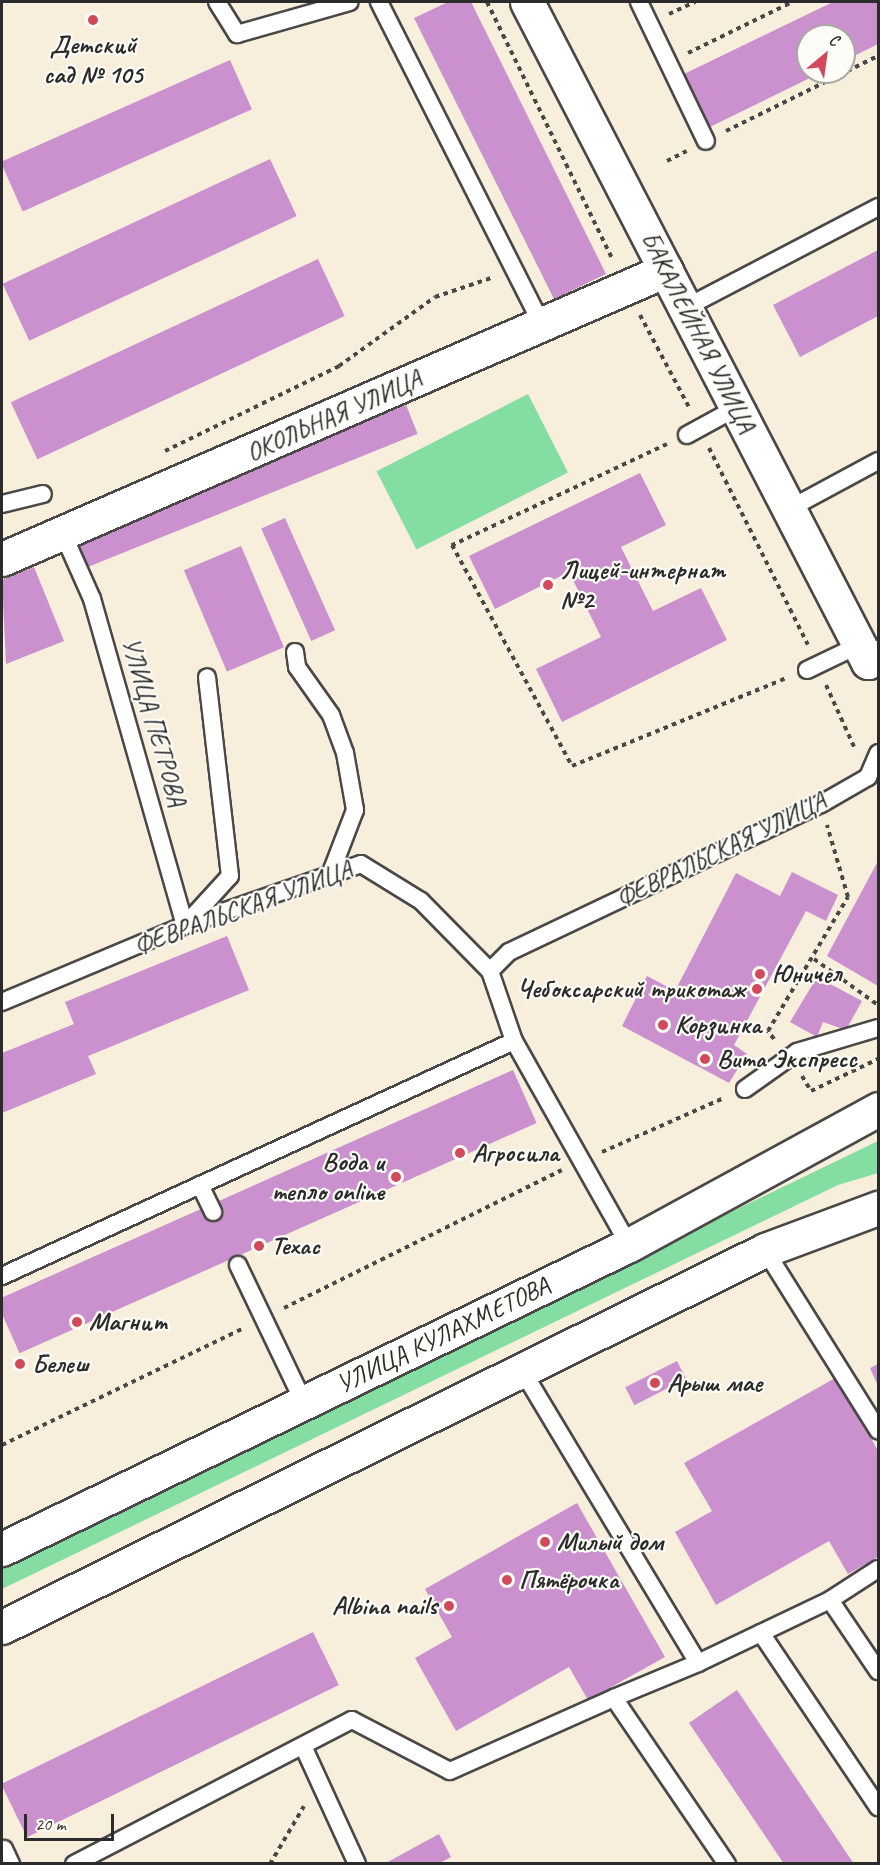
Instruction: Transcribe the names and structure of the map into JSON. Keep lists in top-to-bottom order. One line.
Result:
{"streets":{"main road":["БАКАЛЕЙНАЯ УЛИЦА","ОКОЛЬНАЯ УЛИЦА","УЛИЦА КУЛАХМЕТОВА"],"lane":["УЛИЦА ПЕТРОВА","ФЕВРАЛЬСКАЯ УЛИЦА"]},"crossings":[["БАКАЛЕЙНАЯ УЛИЦА","ОКОЛЬНАЯ УЛИЦА"],["ОКОЛЬНАЯ УЛИЦА","УЛИЦА ПЕТРОВА"],["УЛИЦА ПЕТРОВА","ФЕВРАЛЬСКАЯ УЛИЦА"],["ФЕВРАЛЬСКАЯ УЛИЦА","УЛИЦА КУЛАХМЕТОВА"]],"places":["Детский сад № 105","Лицей-интернат №2","Юничел","Чебоксарский трикотаж","Корзинка","Вита Экспресс","Агросила","Вода и тепло online","Техас","Магнит","Белеш","Арыш мае","Милый дом","Пятёрочка","Albina nails"],"scale_bar":"20 m","north":"top right"}
